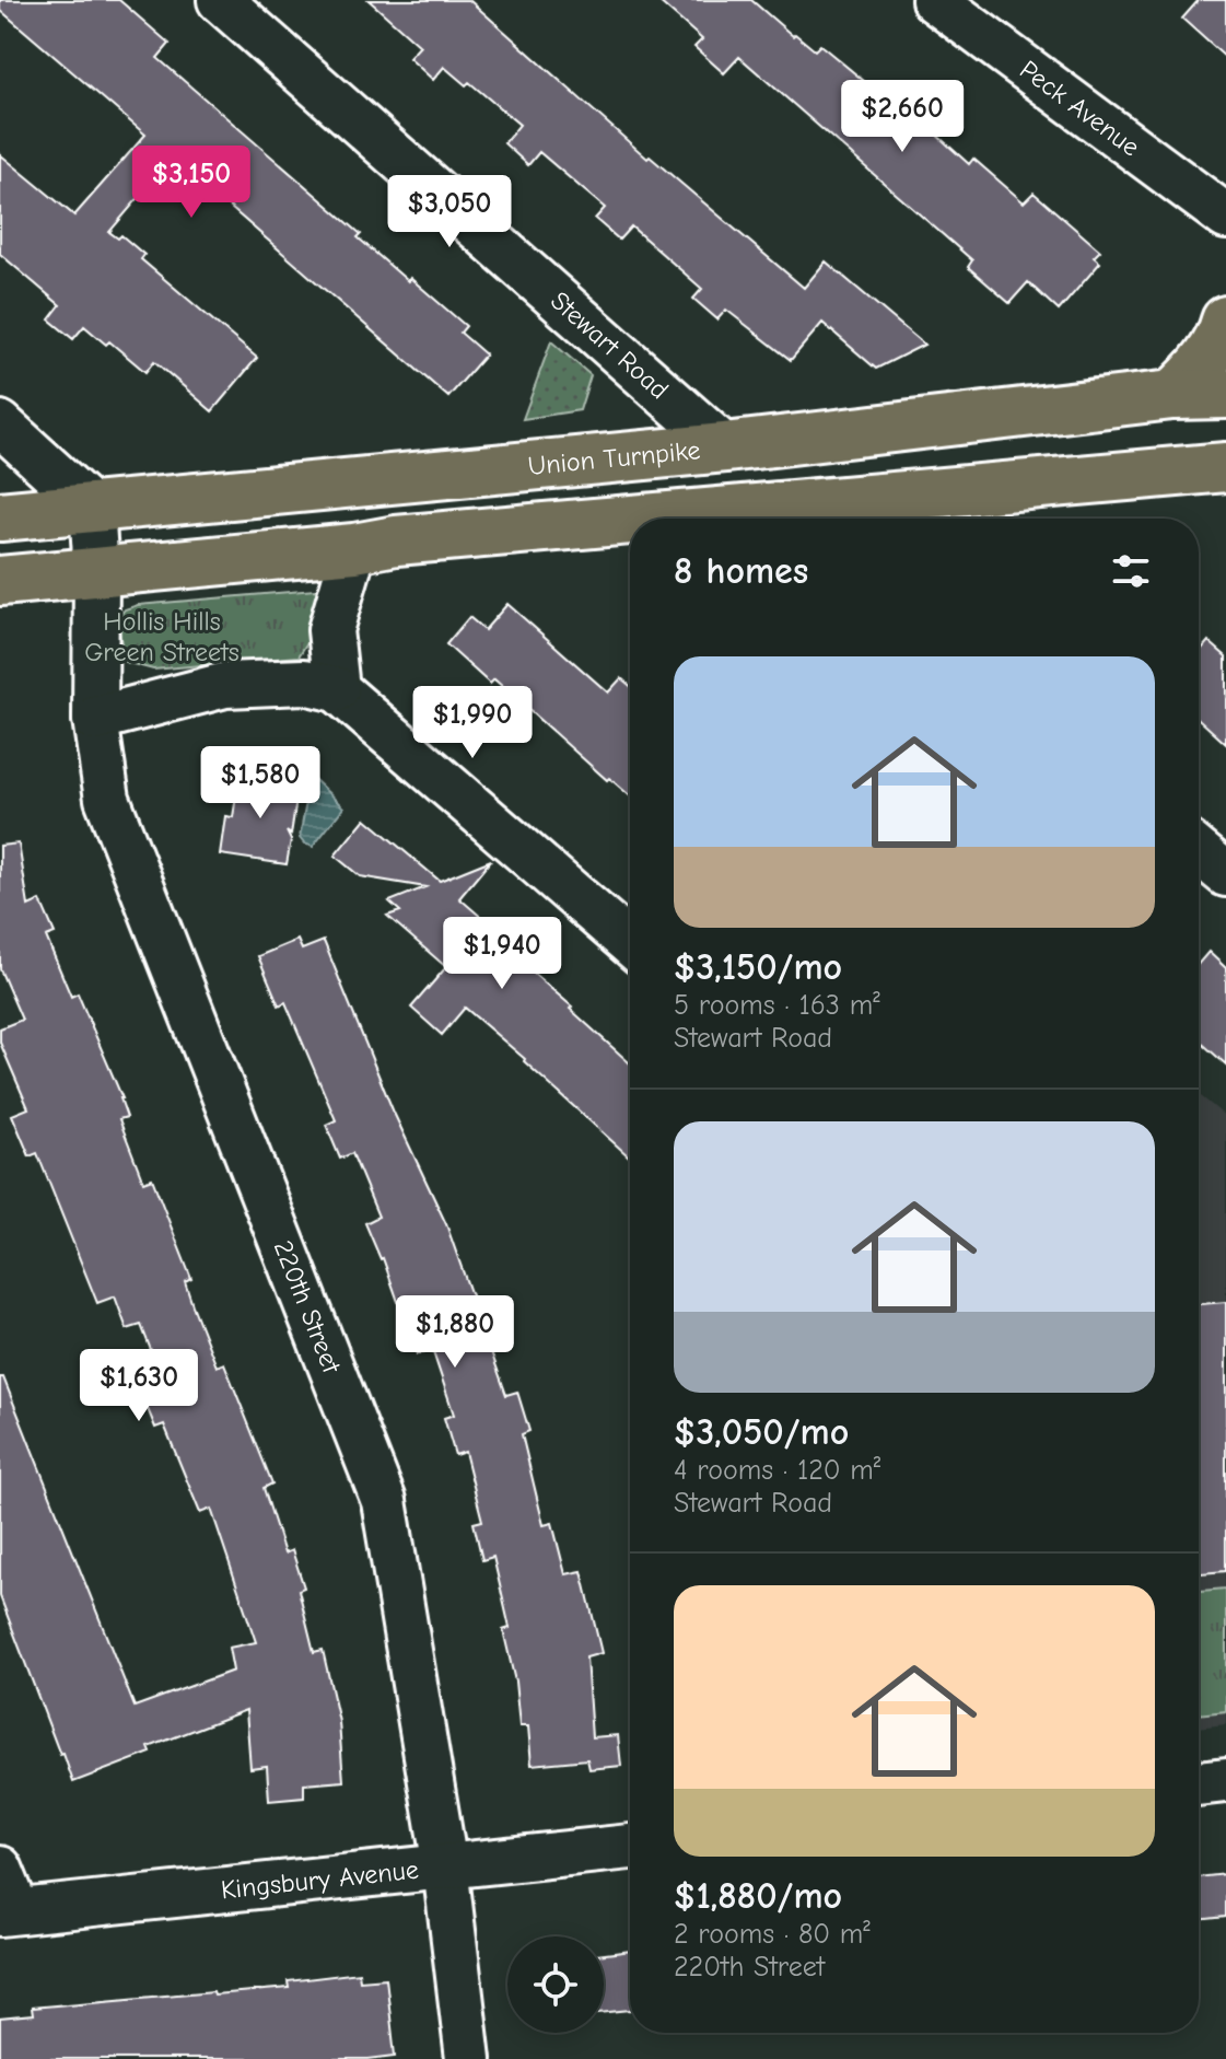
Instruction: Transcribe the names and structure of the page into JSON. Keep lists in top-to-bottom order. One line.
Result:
{"streets":{"main road":["Union Turnpike"],"street":["Peck Avenue","Stewart Road","220th Street","Kingsbury Avenue"]},"crossings":[["Stewart Road","Union Turnpike"],["Union Turnpike","220th Street"],["220th Street","Kingsbury Avenue"]],"parks":["Hollis Hills Green Streets"],"page":{"price":["$2,660","$3,150","$3,050","$1,990","$1,580","$1,940","$1,880","$1,630"],"heading":"8 homes","list":[{"name":"$3,150/mo","note":"5 rooms · 163 m² · Stewart Road"},{"name":"$3,050/mo","note":"4 rooms · 120 m² · Stewart Road"},{"name":"$1,880/mo","note":"2 rooms · 80 m² · 220th Street"}]}}
